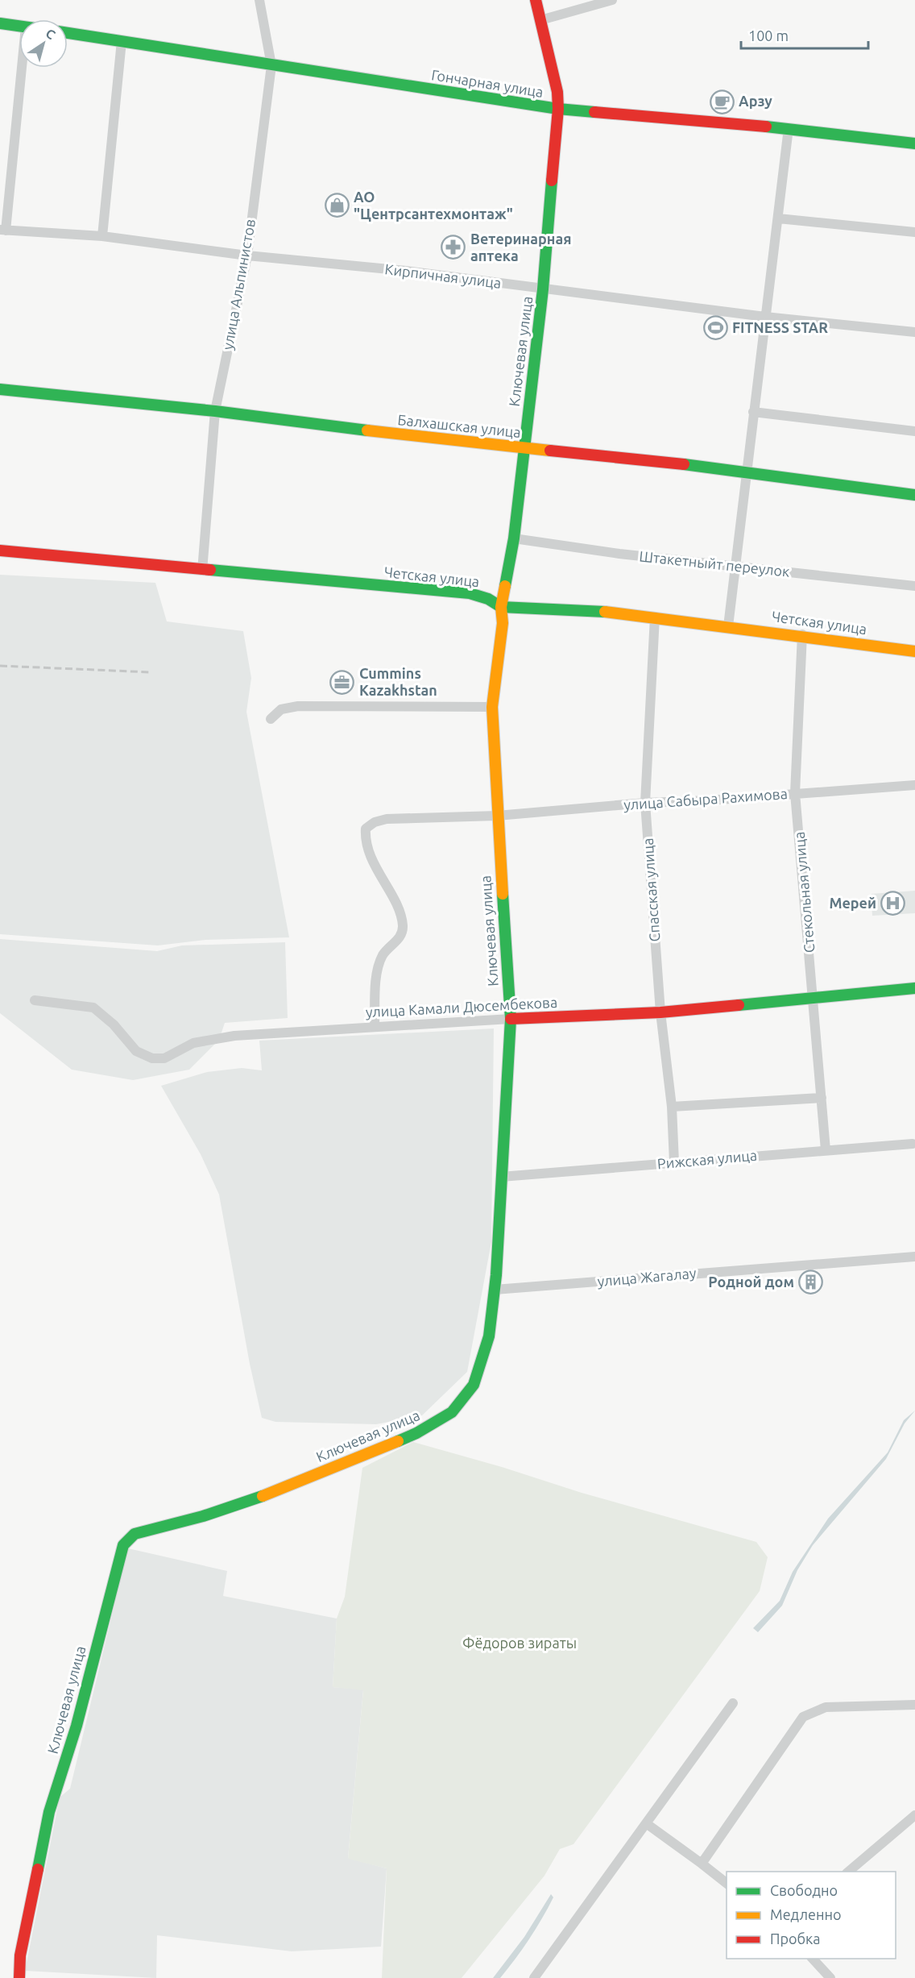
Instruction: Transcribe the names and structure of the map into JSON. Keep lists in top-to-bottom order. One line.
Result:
{"streets":{"street":["Гончарная улица","Кирпичная улица","улица Альпинистов","Ключевая улица","Балхашская улица","Штакетныйт переулок","Четская улица","улица Сабыра Рахимова","Спасская улица","Стекольная улица","улица Камали Дюсембекова","Рижская улица","улица Жагалау"]},"crossings":[["Гончарная улица","улица Альпинистов"],["Гончарная улица","Ключевая улица"],["Кирпичная улица","улица Альпинистов"],["Кирпичная улица","Ключевая улица"],["улица Альпинистов","Балхашская улица"],["улица Альпинистов","Четская улица"],["Ключевая улица","Балхашская улица"],["Ключевая улица","Штакетныйт переулок"],["Ключевая улица","Четская улица"],["Ключевая улица","улица Сабыра Рахимова"],["Ключевая улица","улица Камали Дюсембекова"],["Ключевая улица","Рижская улица"],["Ключевая улица","улица Жагалау"],["Четская улица","Спасская улица"],["Четская улица","Стекольная улица"],["улица Сабыра Рахимова","Спасская улица"],["улица Сабыра Рахимова","Стекольная улица"],["улица Сабыра Рахимова","улица Камали Дюсембекова"],["Спасская улица","улица Камали Дюсембекова"],["Спасская улица","Рижская улица"],["Стекольная улица","улица Камали Дюсембекова"],["Стекольная улица","Рижская улица"]],"parks":["Фёдоров зираты"],"places":{"cafe":["Арзу"],"shop":["АО \"Центрсантехмонтаж\""],"pharmacy":["Ветеринарная аптека"],"sports":["FITNESS STAR"],"office":["Cummins Kazakhstan"],"hospital":["Мерей"],"building":["Родной дом"]},"legend":["Свободно","Медленно","Пробка"],"scale_bar":"100 m","north":"top right"}
